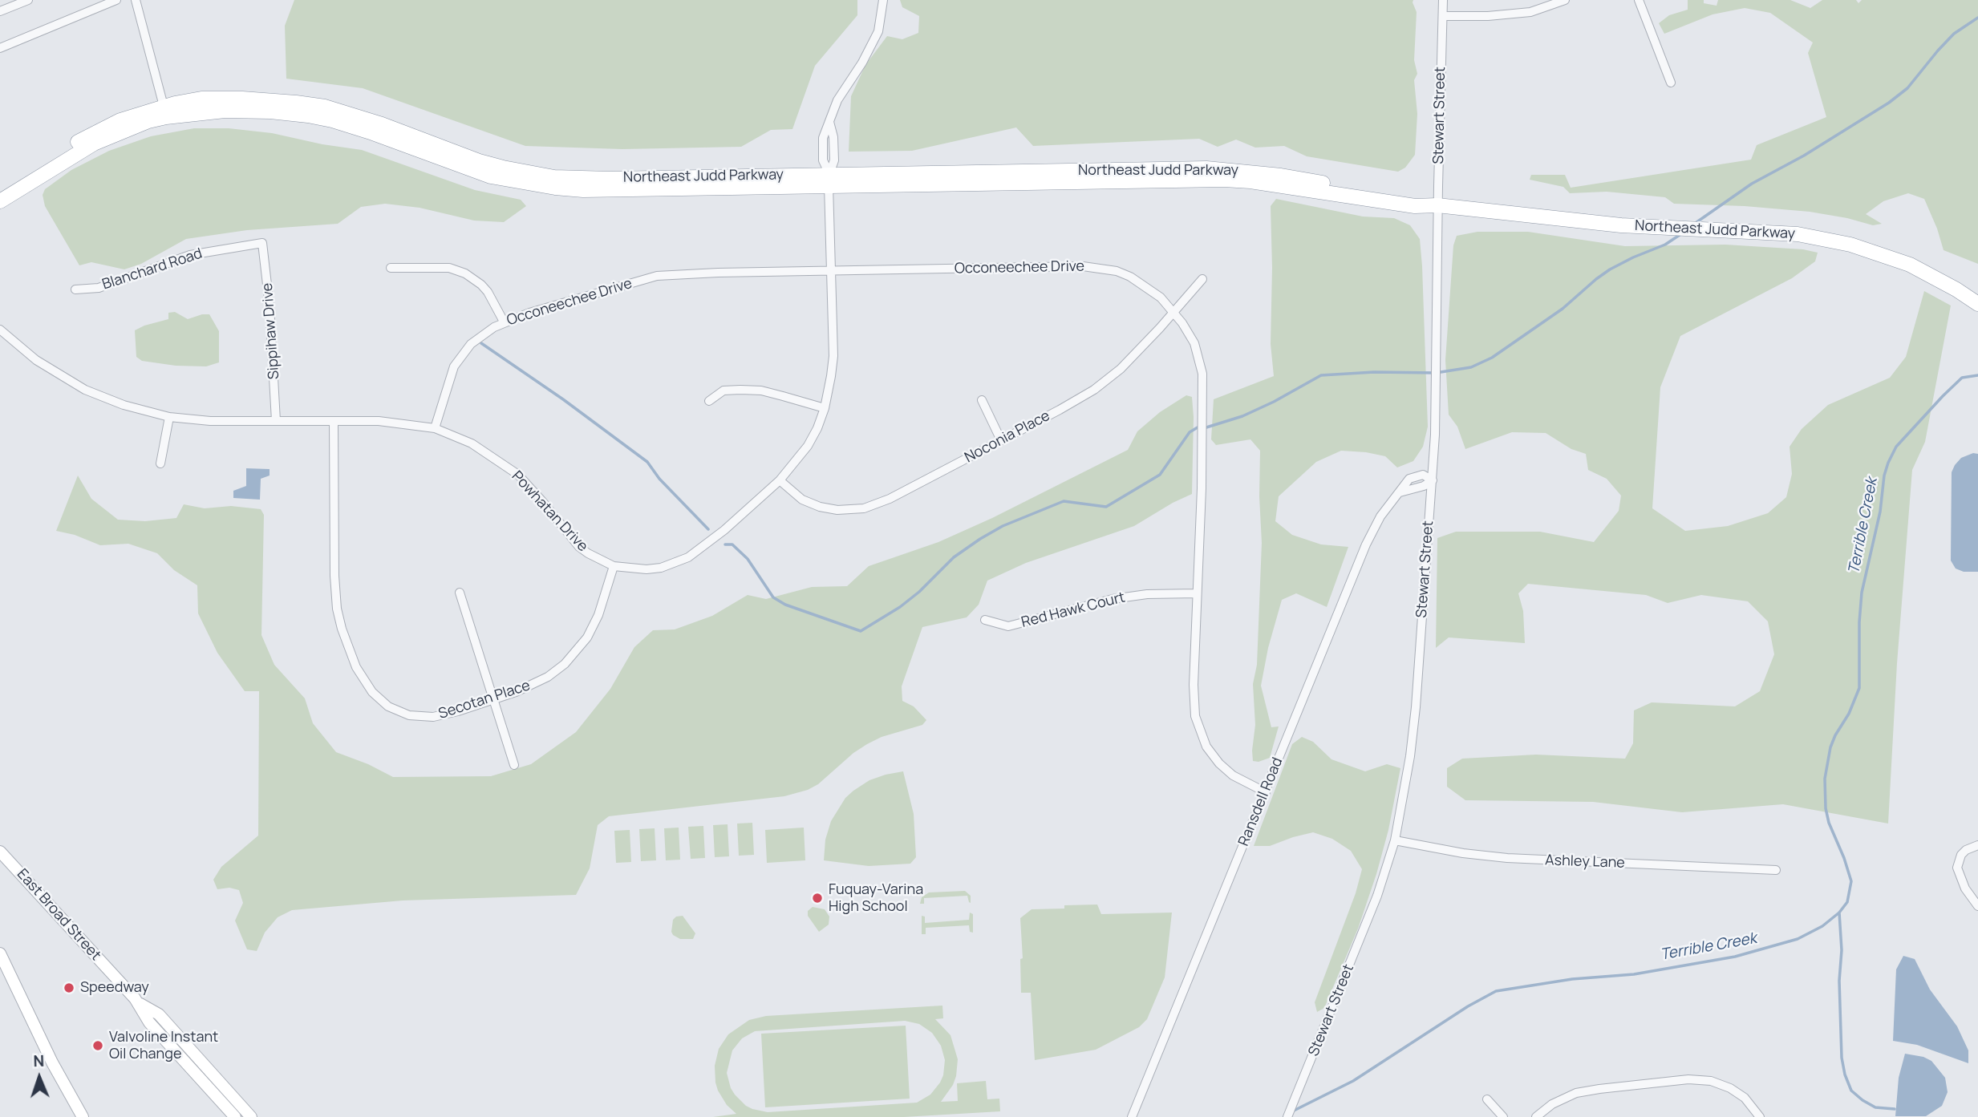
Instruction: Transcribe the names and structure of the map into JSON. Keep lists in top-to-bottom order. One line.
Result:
{"streets":{"highway":["Northeast Judd Parkway"],"main road":["East Broad Street"],"street":["Stewart Street","Occoneechee Drive","Blanchard Road","Sippihaw Drive","Noconia Place","Powhatan Drive","Red Hawk Court","Secotan Place","Ransdell Road","Ashley Lane"]},"crossings":[["Stewart Street","Northeast Judd Parkway"],["Stewart Street","Ransdell Road"],["Stewart Street","Ashley Lane"],["Northeast Judd Parkway","Powhatan Drive"],["Occoneechee Drive","Noconia Place"],["Occoneechee Drive","Powhatan Drive"],["Occoneechee Drive","Red Hawk Court"],["Occoneechee Drive","Ransdell Road"],["Blanchard Road","Sippihaw Drive"],["Sippihaw Drive","Powhatan Drive"],["Noconia Place","Powhatan Drive"],["Powhatan Drive","Secotan Place"]],"water":["Terrible Creek"],"places":["Fuquay-Varina High School","Speedway","Valvoline Instant Oil Change"],"north":"top"}
